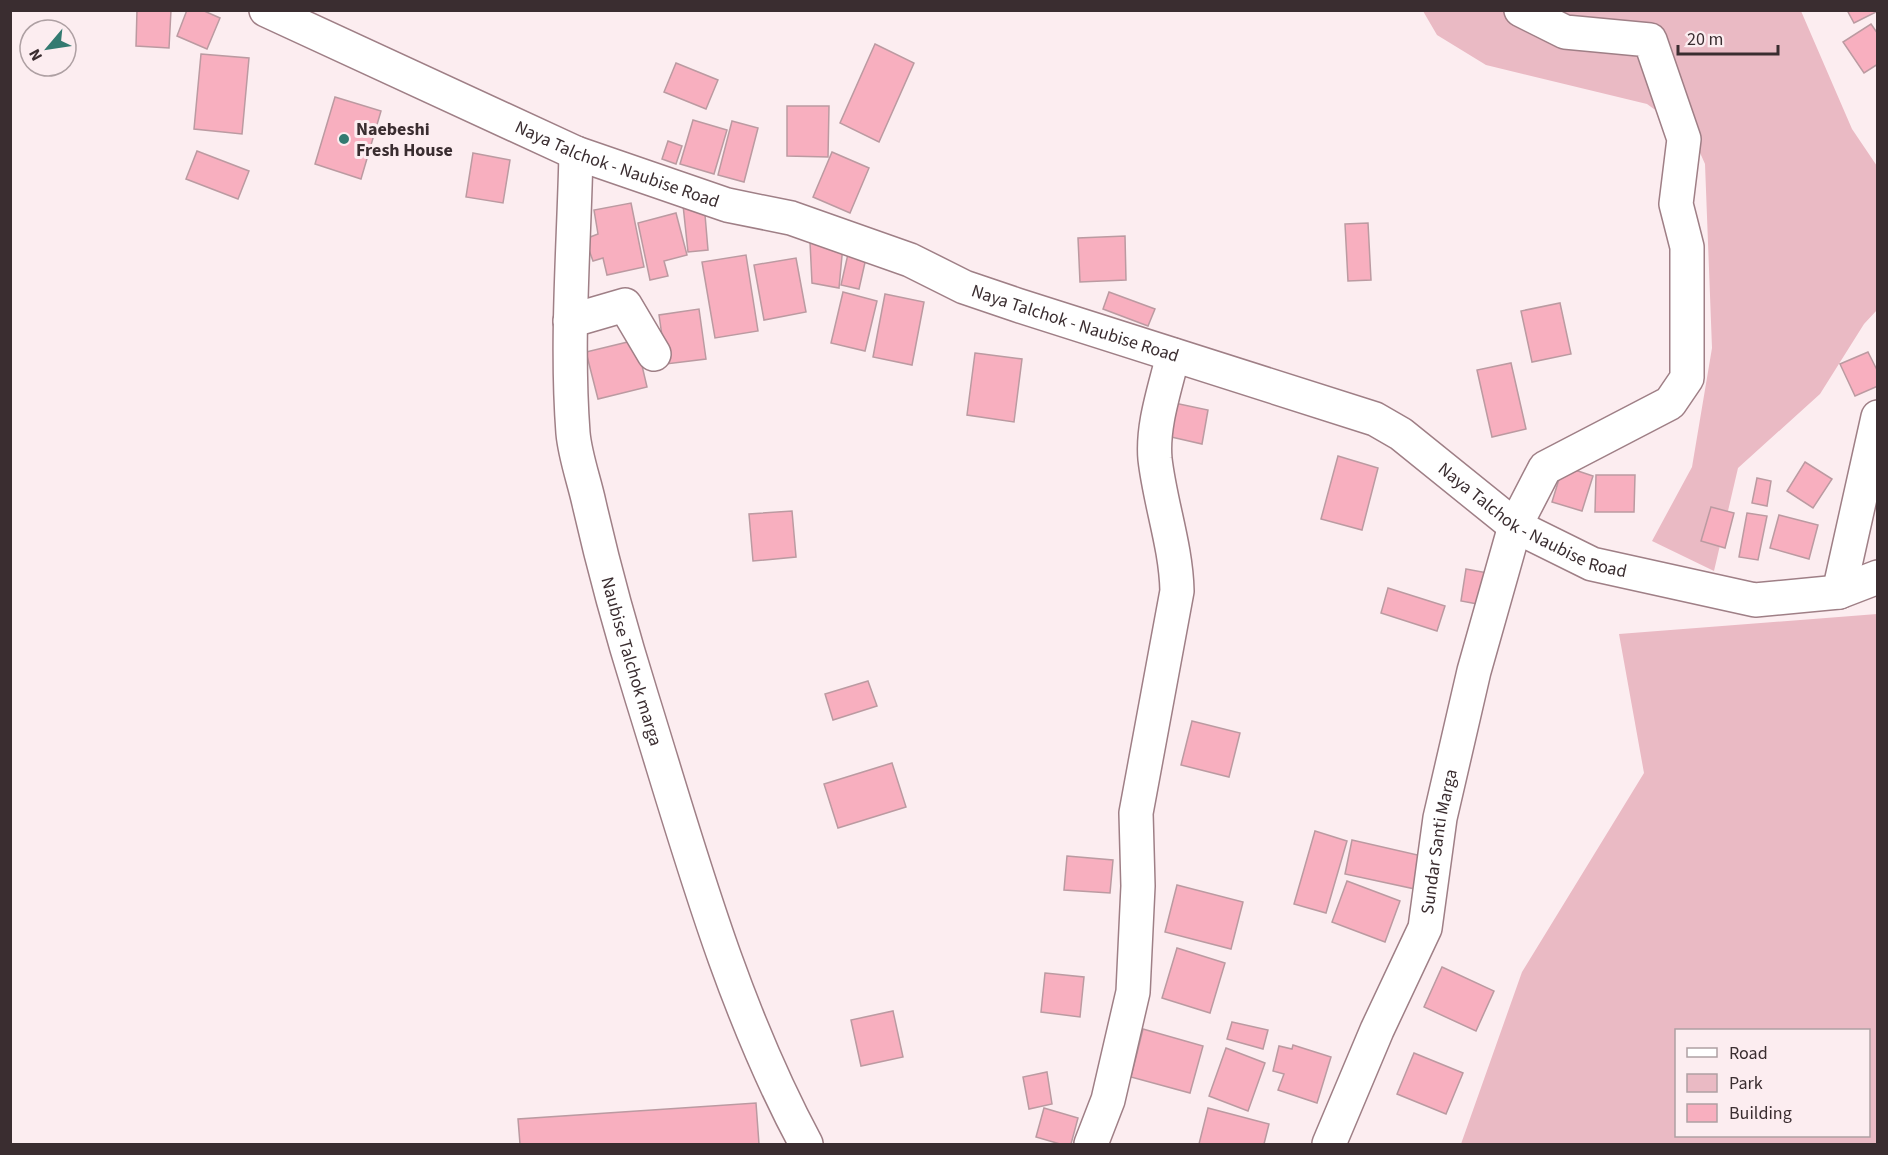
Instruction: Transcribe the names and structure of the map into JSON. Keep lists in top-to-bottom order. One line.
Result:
{"streets":{"street":["Naya Talchok - Naubise Road","Naubise Talchok marga","Sundar Santi Marga"]},"crossings":[["Naya Talchok - Naubise Road","Naubise Talchok marga"],["Naya Talchok - Naubise Road","Sundar Santi Marga"]],"places":["Naebeshi Fresh House"],"legend":["Road","Park","Building"],"scale_bar":"20 m","north":"bottom left"}
